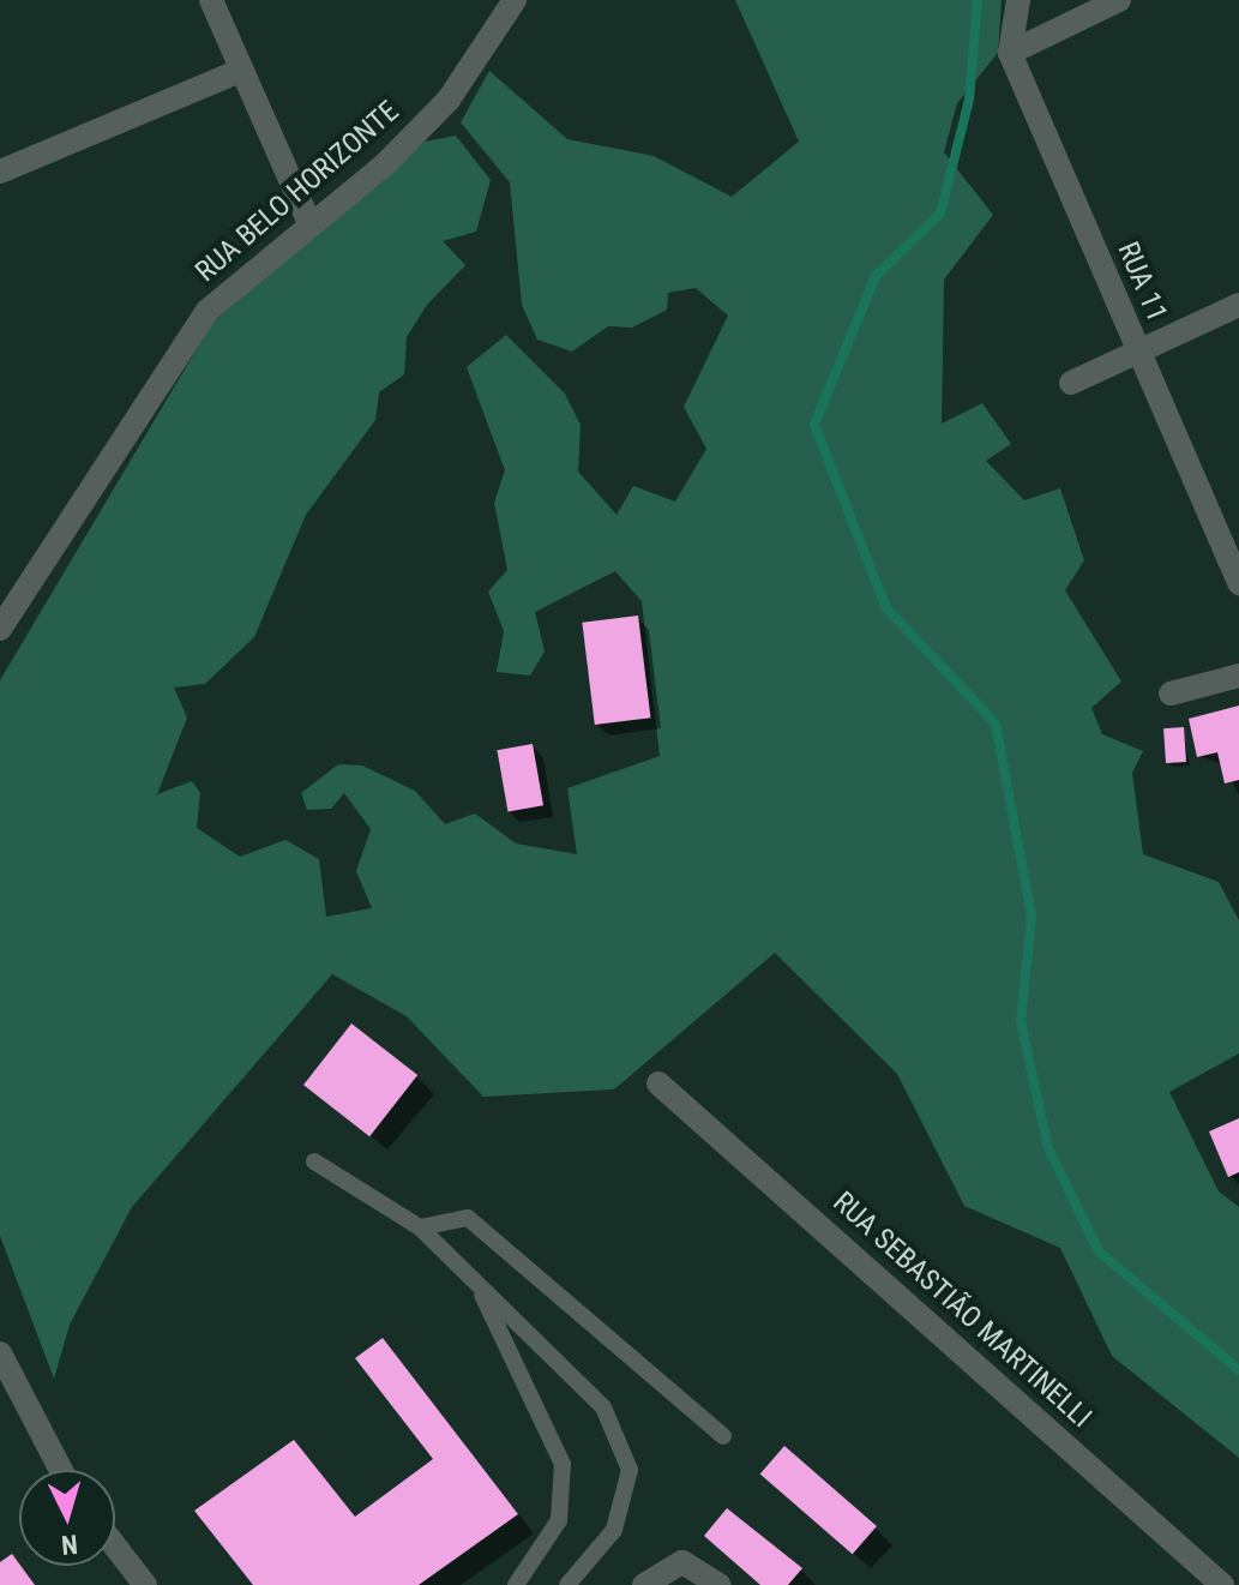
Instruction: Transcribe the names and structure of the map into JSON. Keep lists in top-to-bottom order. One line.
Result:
{"streets":{"street":["RUA BELO HORIZONTE","RUA 11","RUA SEBASTIÃO MARTINELLI"]},"north":"bottom"}
